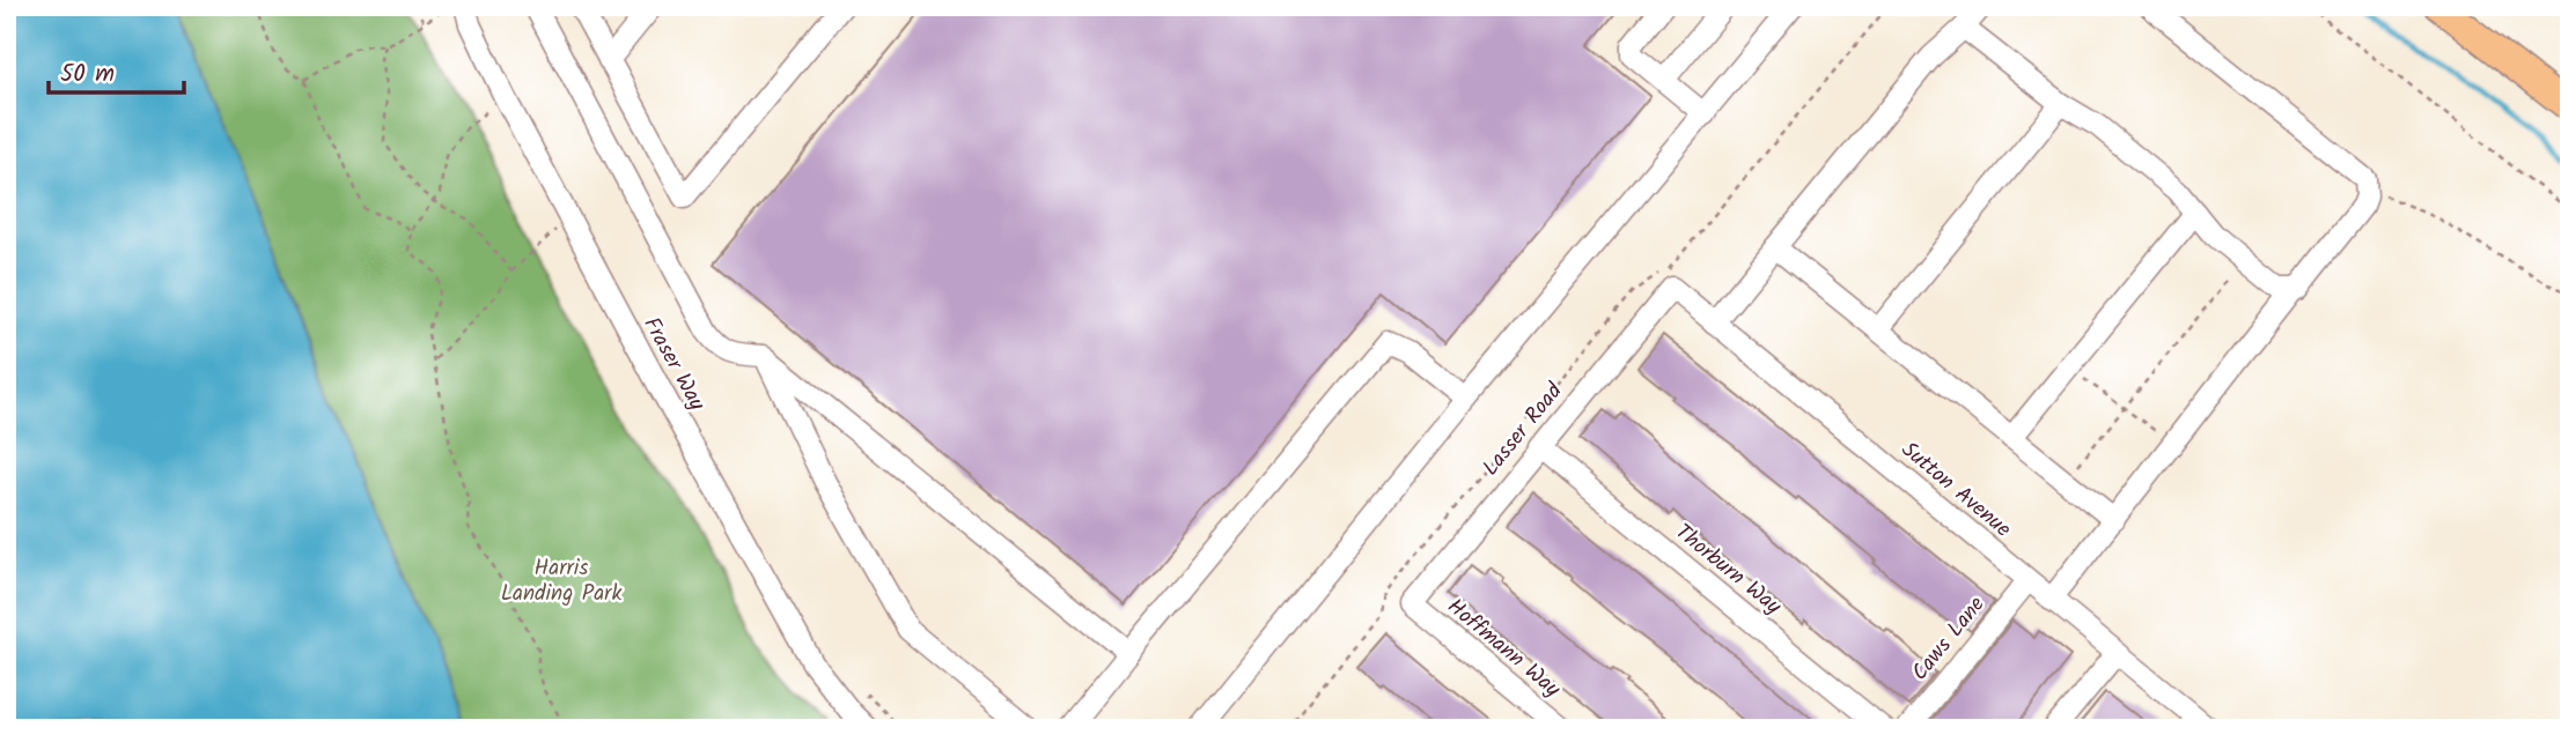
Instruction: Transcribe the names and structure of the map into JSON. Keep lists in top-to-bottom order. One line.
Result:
{"streets":{"street":["Fraser Way","Lasser Road","Sutton Avenue","Thorburn Way","Caws Lane","Hoffmann Way"]},"crossings":[["Lasser Road","Sutton Avenue"],["Lasser Road","Thorburn Way"],["Lasser Road","Hoffmann Way"],["Sutton Avenue","Caws Lane"]],"parks":["Harris Landing Park"],"scale_bar":"50 m"}
